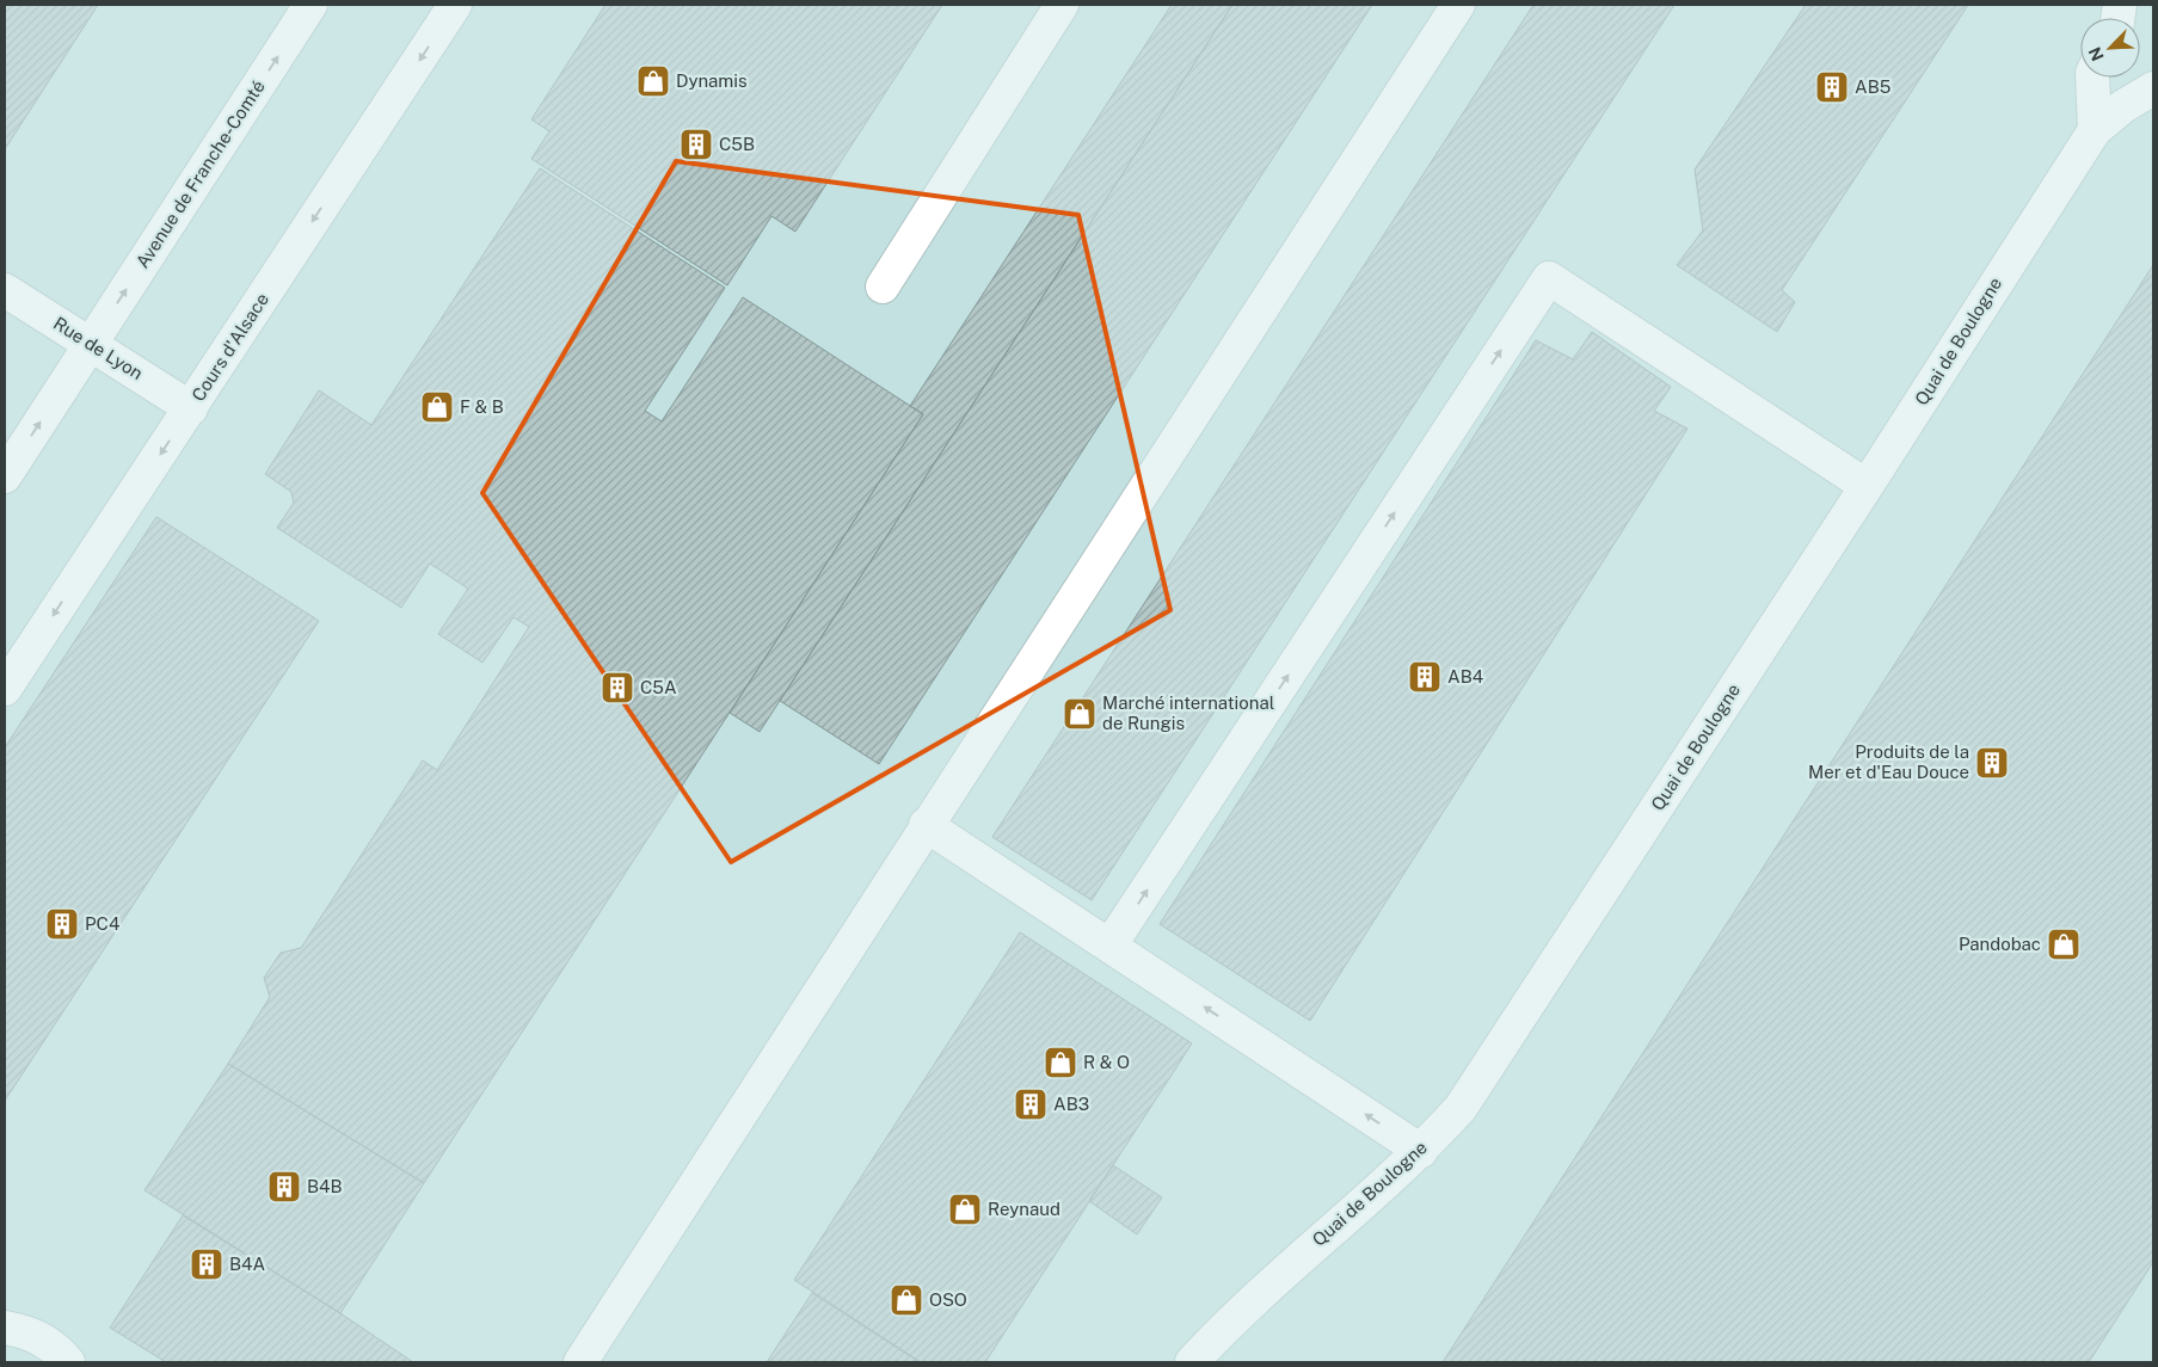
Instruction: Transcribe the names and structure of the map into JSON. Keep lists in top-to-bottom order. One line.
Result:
{"streets":{"lane":["Avenue de Franche-Comté","Quai de Boulogne","Cours d'Alsace","Rue de Lyon"]},"crossings":[["Avenue de Franche-Comté","Rue de Lyon"],["Cours d'Alsace","Rue de Lyon"]],"one_way":["Avenue de Franche-Comté","Cours d'Alsace"],"places":{"shop":["Dynamis","F & B","Marché international de Rungis","Pandobac","R & O","Reynaud","OSO"],"building":["AB5","C5B","AB4","C5A","Produits de la Mer et d'Eau Douce","PC4","AB3","B4B","B4A"]},"north":"bottom left"}
